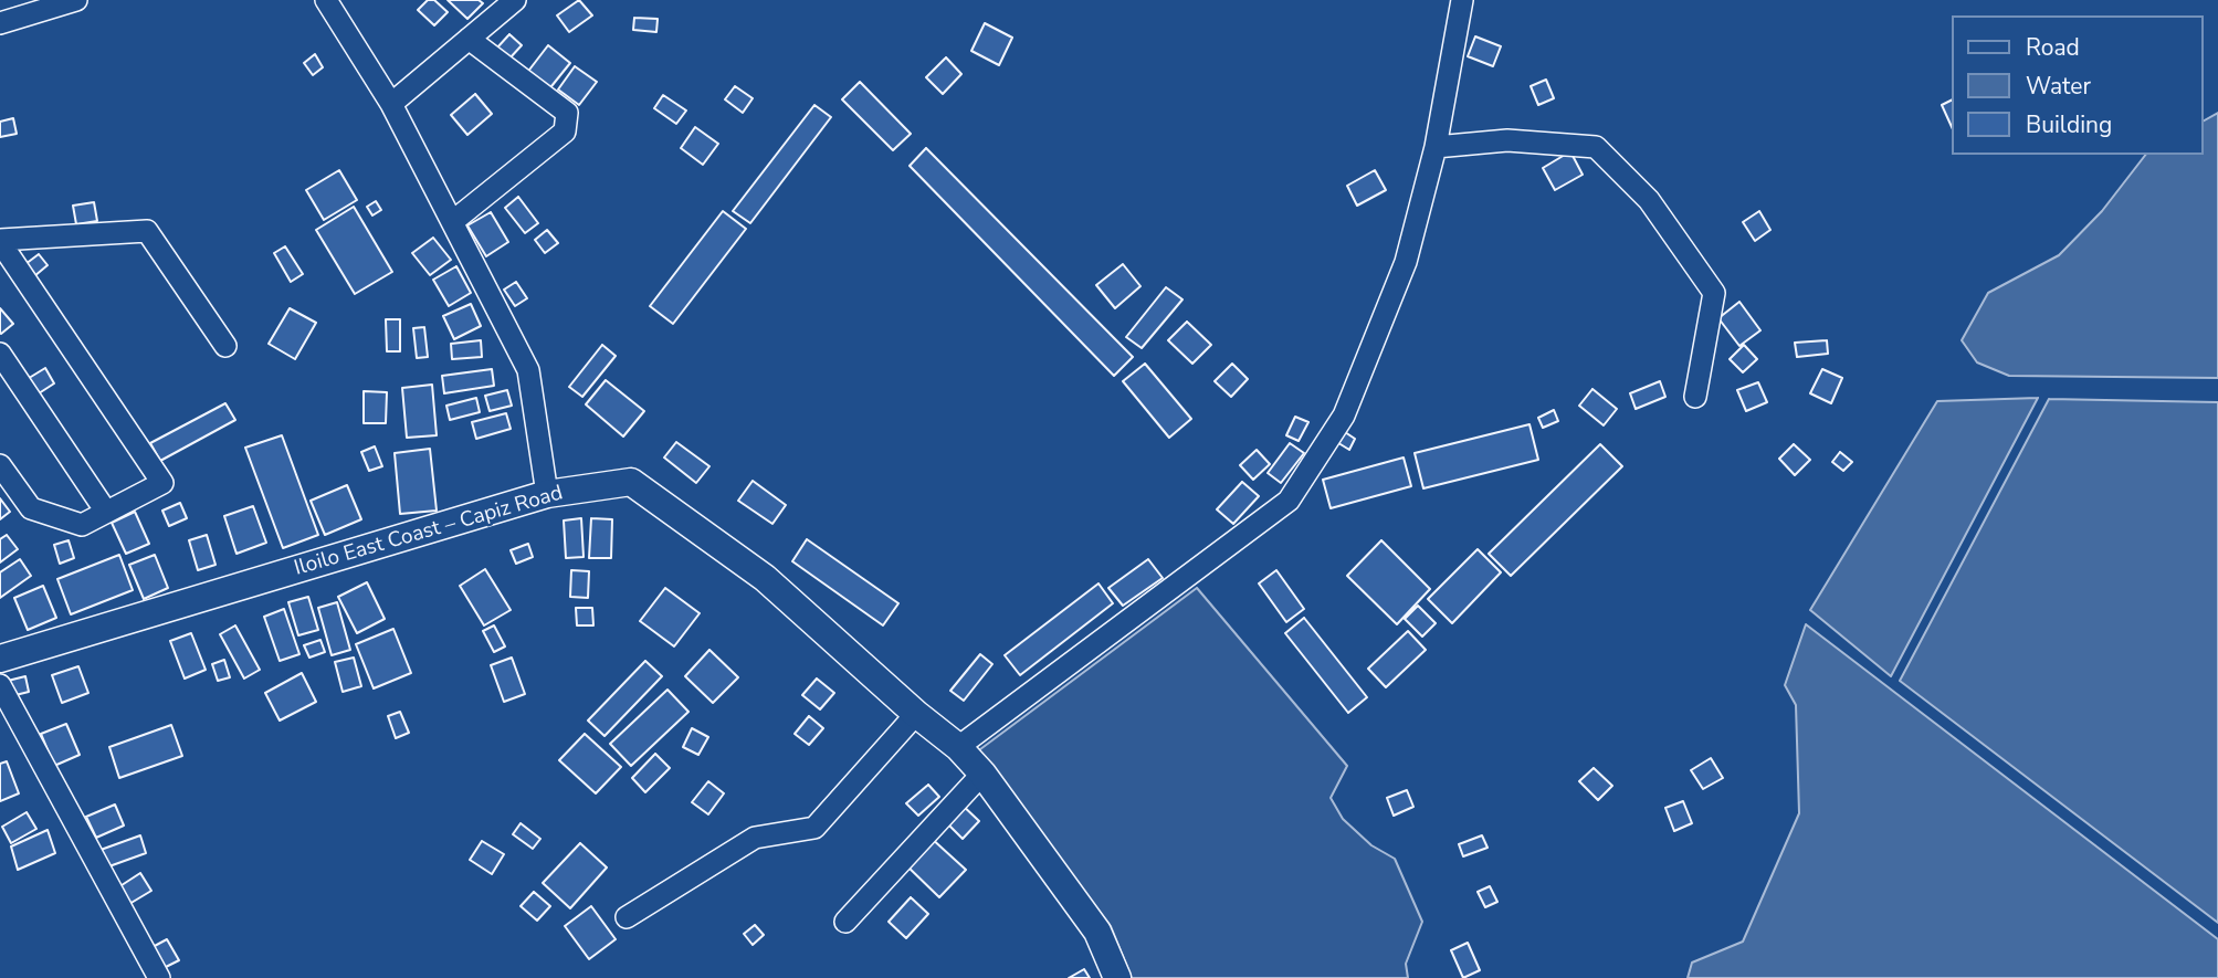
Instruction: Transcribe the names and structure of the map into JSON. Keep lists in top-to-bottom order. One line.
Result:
{"streets":{"main road":["Iloilo East Coast – Capiz Road"]},"legend":["Road","Water","Building"]}
